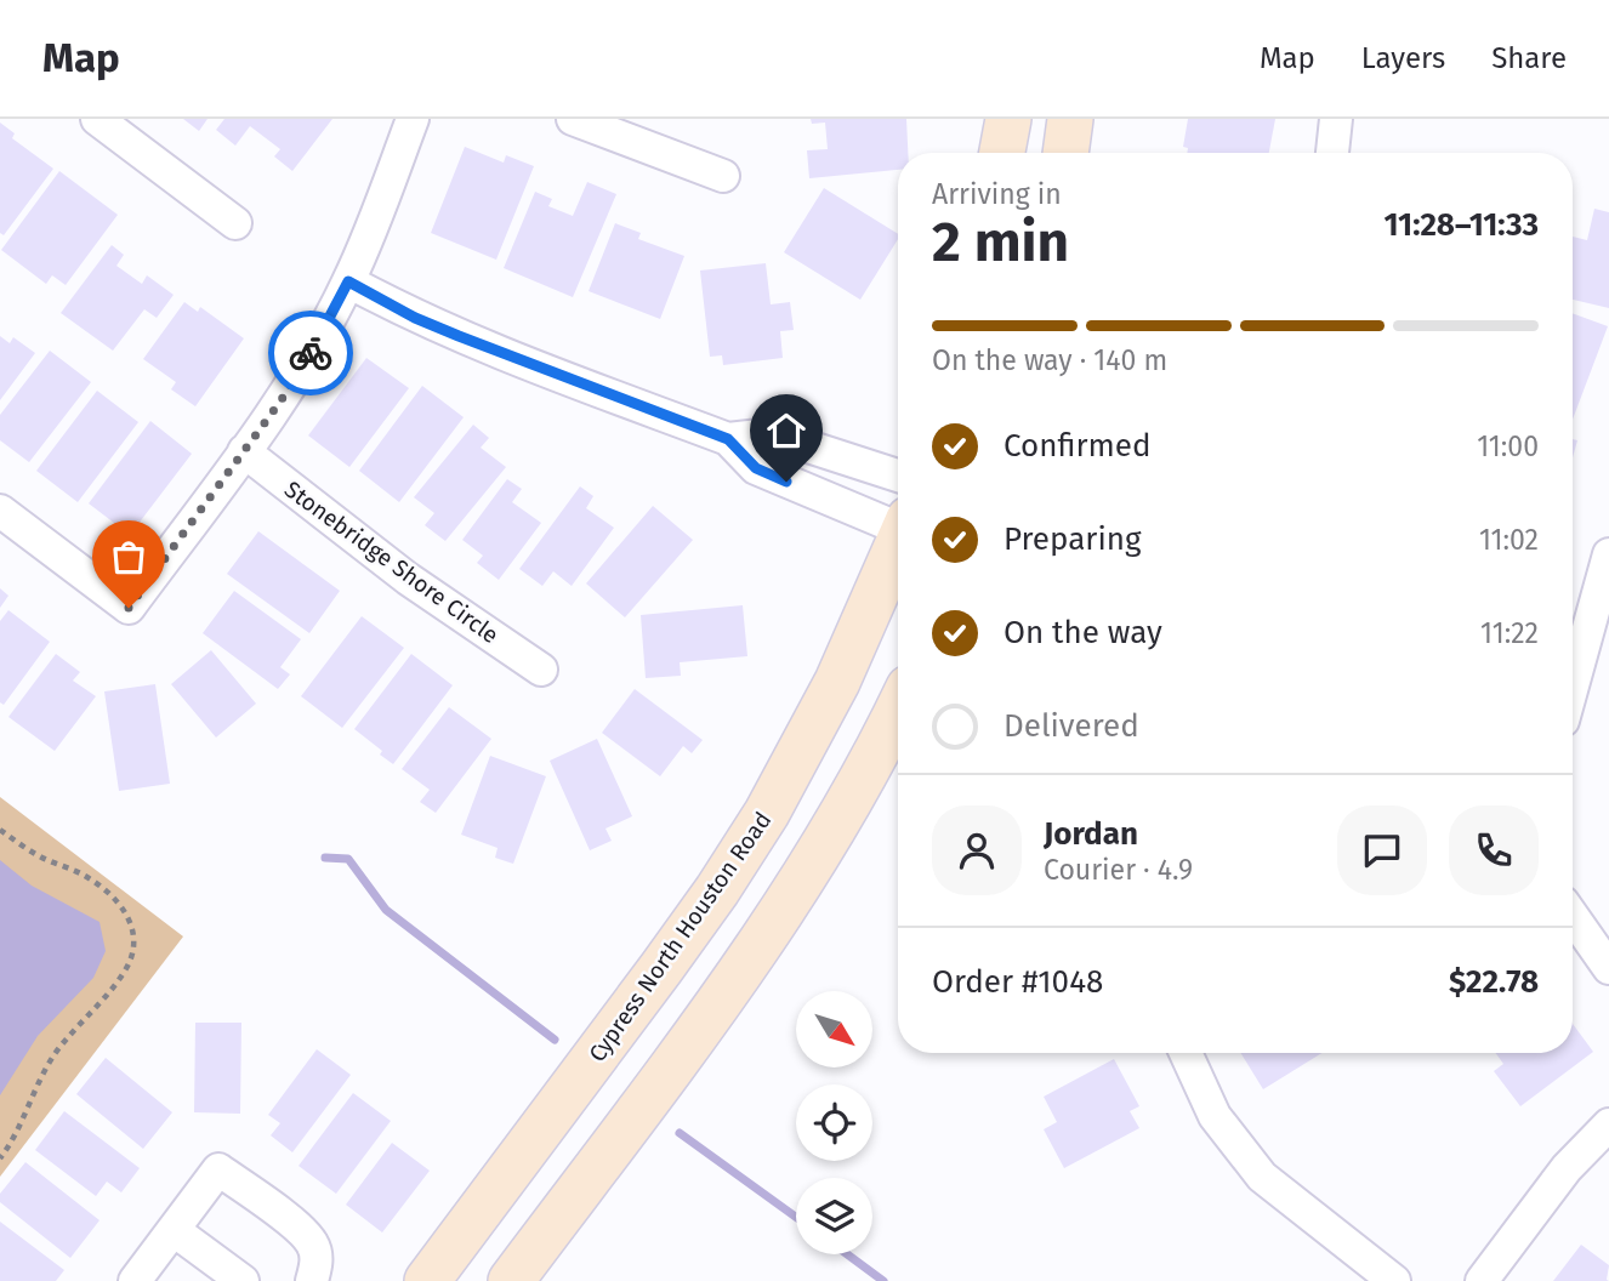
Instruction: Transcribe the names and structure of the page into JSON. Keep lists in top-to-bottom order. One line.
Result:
{"streets":{"main road":["Cypress North Houston Road"],"street":["Stonebridge Shore Circle"]},"north":"bottom right","page":{"header":"Map","nav":["Map","Layers","Share"],"heading":["2 min","Arriving in","11:28–11:33"],"panel":["Jordan","Courier · 4.9","Order #1048","$22.78"],"bar":"On the way · 140 m","list":[["Confirmed","11:00"],["Preparing","11:02"],["On the way","11:22"],"Delivered"]}}
